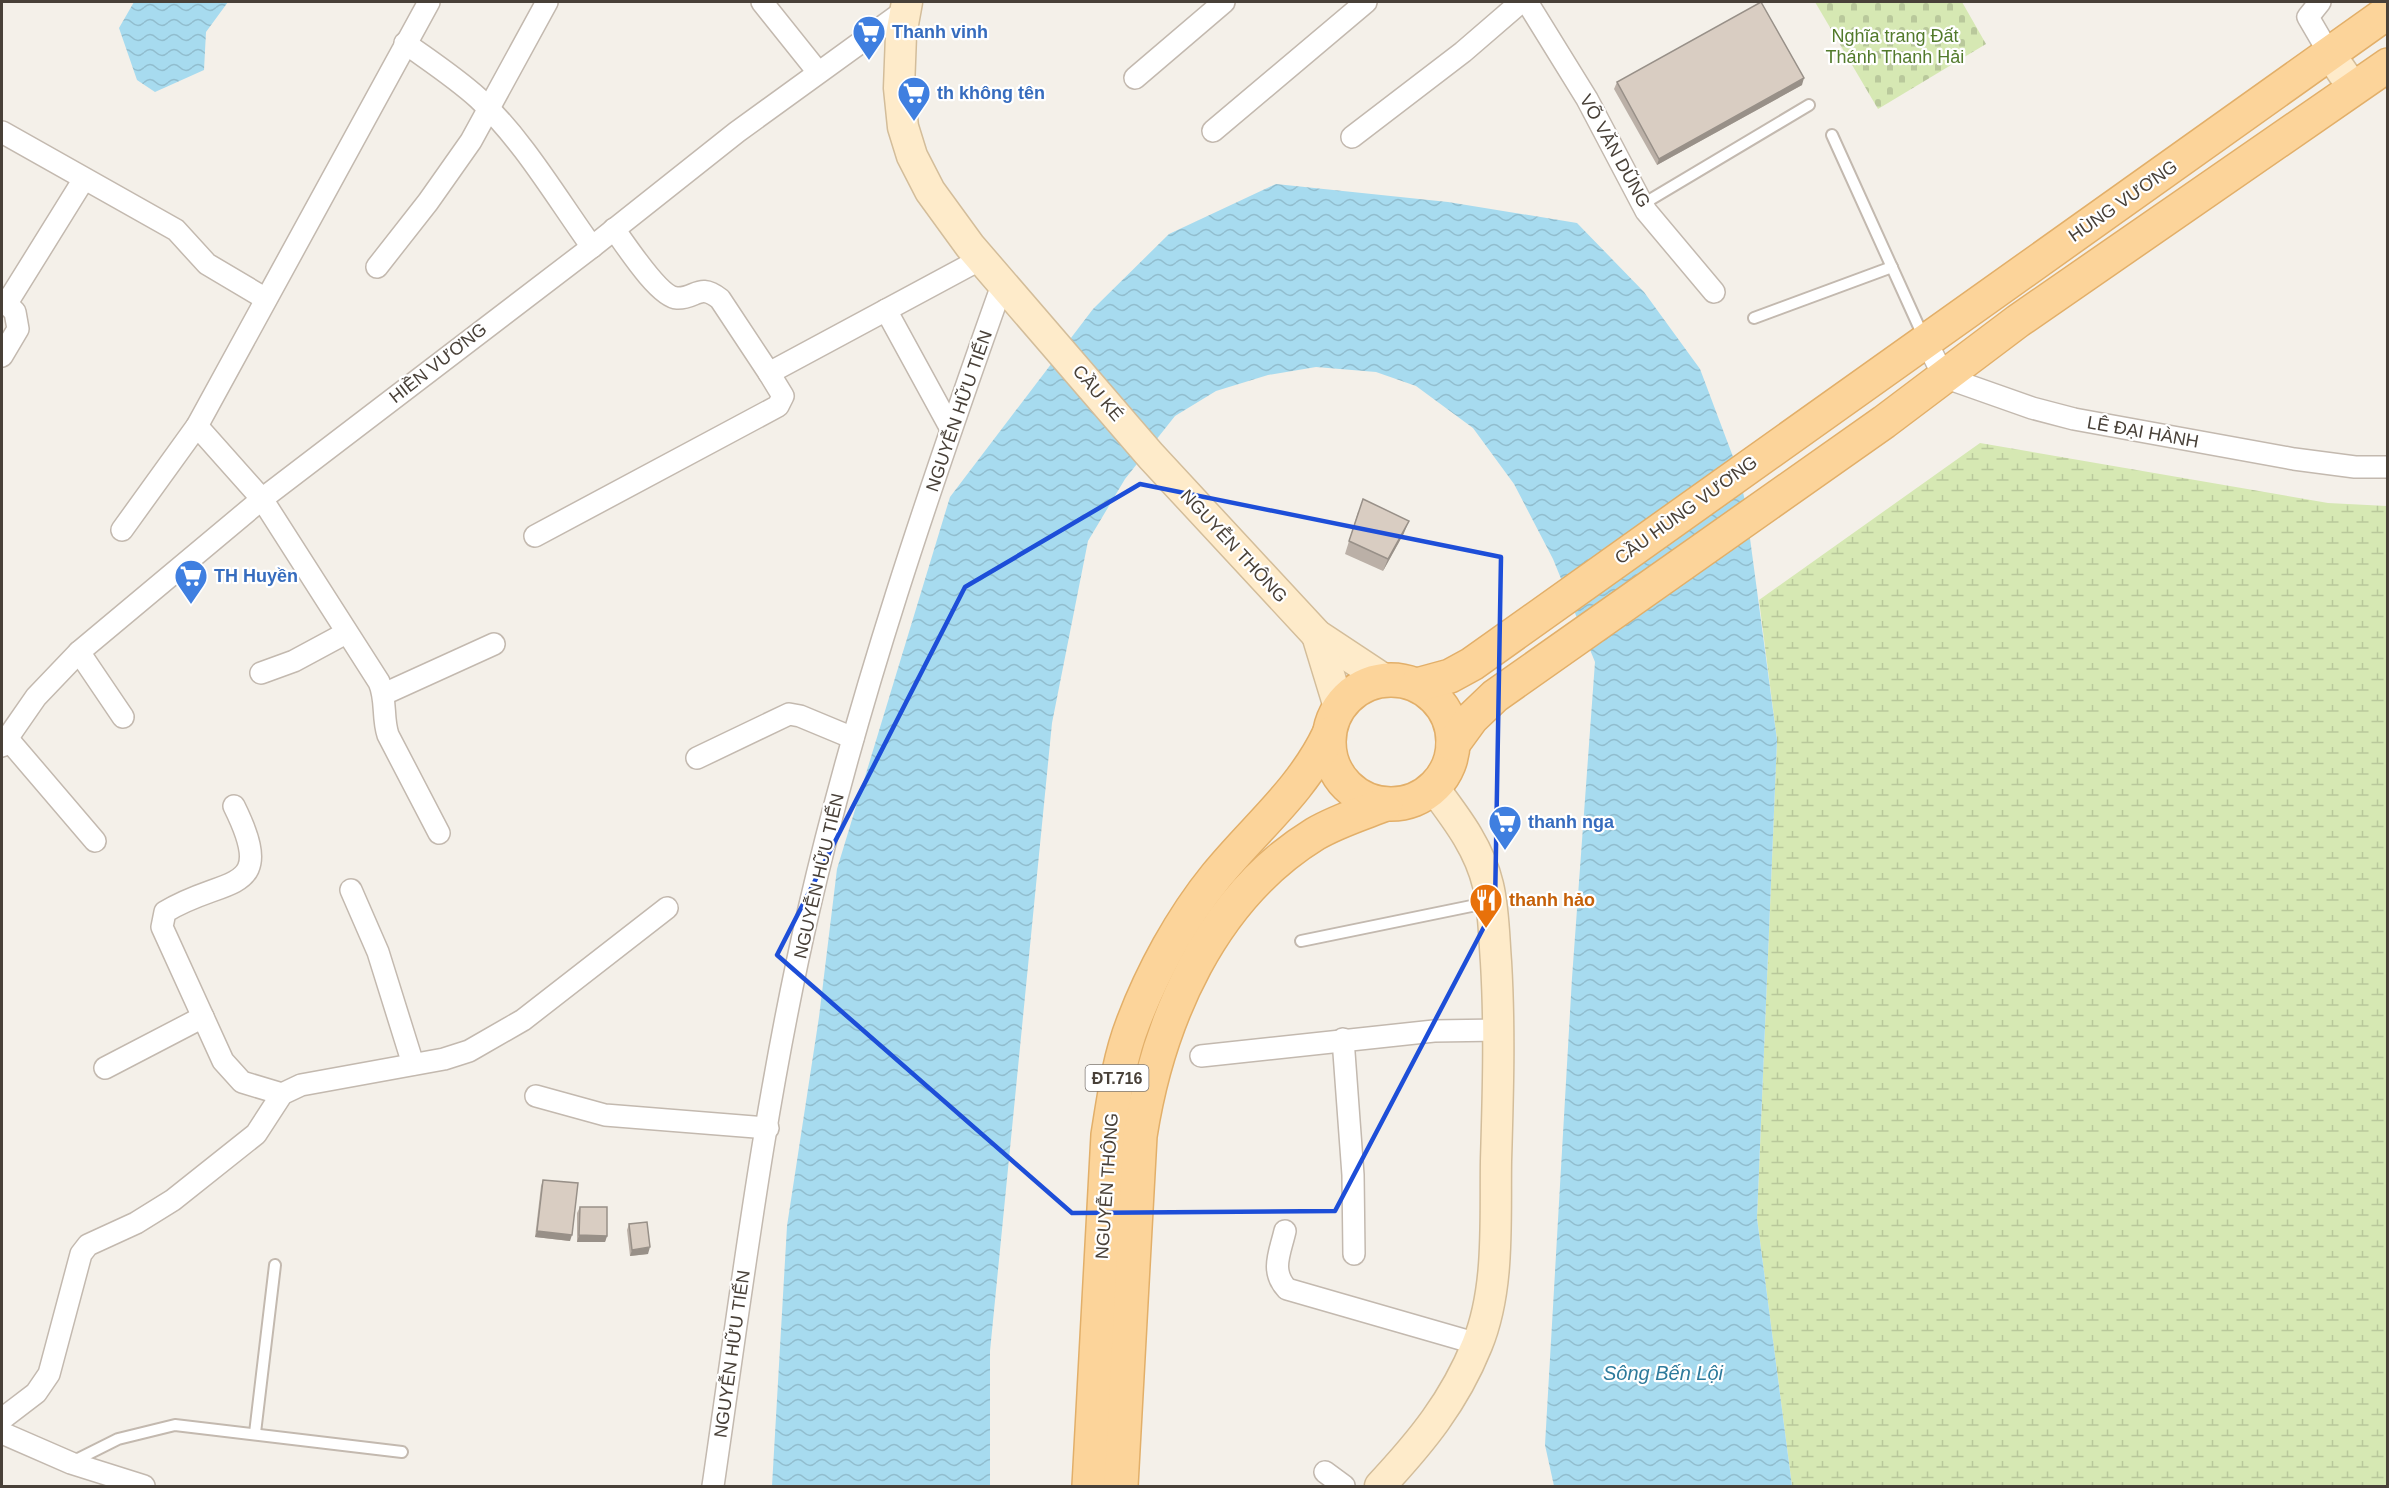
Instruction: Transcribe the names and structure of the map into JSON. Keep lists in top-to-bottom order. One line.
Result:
{"streets":{"main road":["HÙNG VƯƠNG","CẦU KÉ","CẦU HÙNG VƯƠNG","NGUYỄN THÔNG","ĐT.716"],"street":["VÕ VĂN DŨNG","HIỀN VƯƠNG","NGUYỄN HỮU TIẾN","LÊ ĐẠI HÀNH"]},"crossings":[["HÙNG VƯƠNG","CẦU HÙNG VƯƠNG"],["HIỀN VƯƠNG","CẦU KÉ"],["CẦU KÉ","NGUYỄN HỮU TIẾN"],["CẦU KÉ","NGUYỄN THÔNG"],["CẦU HÙNG VƯƠNG","NGUYỄN THÔNG"]],"water":["Sông Bến Lội"],"parks":["Nghĩa trang Đất Thánh Thanh Hải"],"places":{"supermarket":["Thanh vinh","th không tên","TH Huyền","thanh nga"],"restaurant":["thanh hảo"]}}
